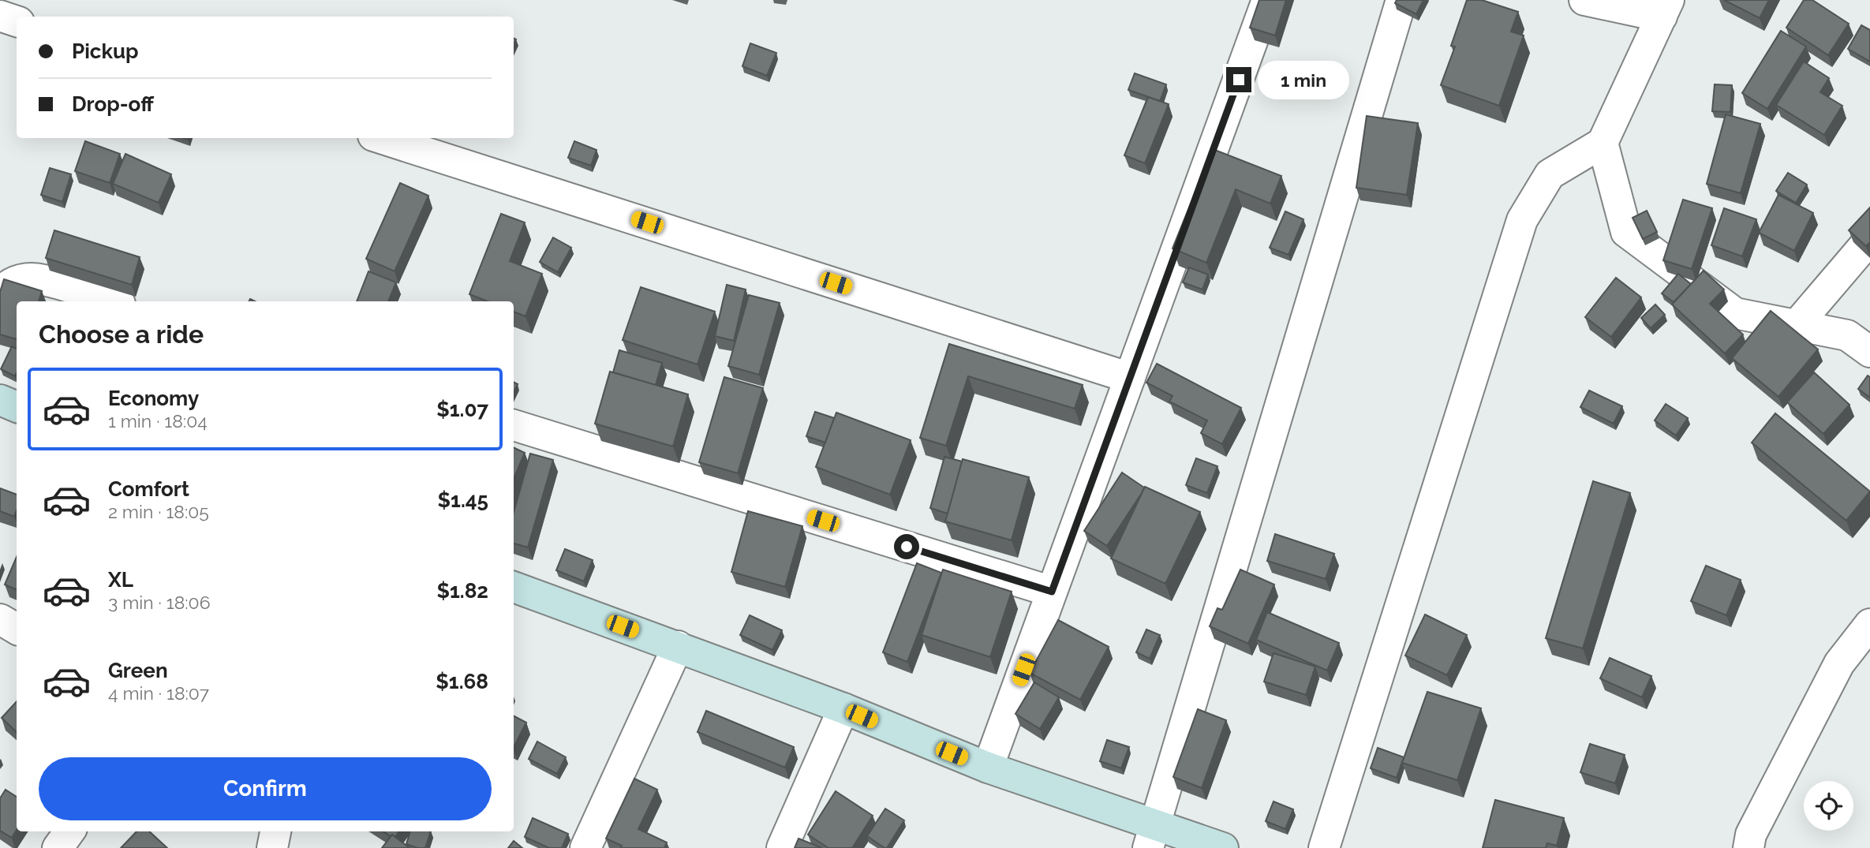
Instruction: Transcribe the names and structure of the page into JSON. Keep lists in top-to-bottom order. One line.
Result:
{"page":{"banner":["Pickup","Drop-off"],"bubble":"1 min","heading":"Choose a ride","list":[{"name":"Economy","note":"1 min · 18:04","value":"$1.07"},{"name":"Comfort","note":"2 min · 18:05","value":"$1.45"},{"name":"XL","note":"3 min · 18:06","value":"$1.82"},{"name":"Green","note":"4 min · 18:07","value":"$1.68"}],"buttons":"Confirm"}}
